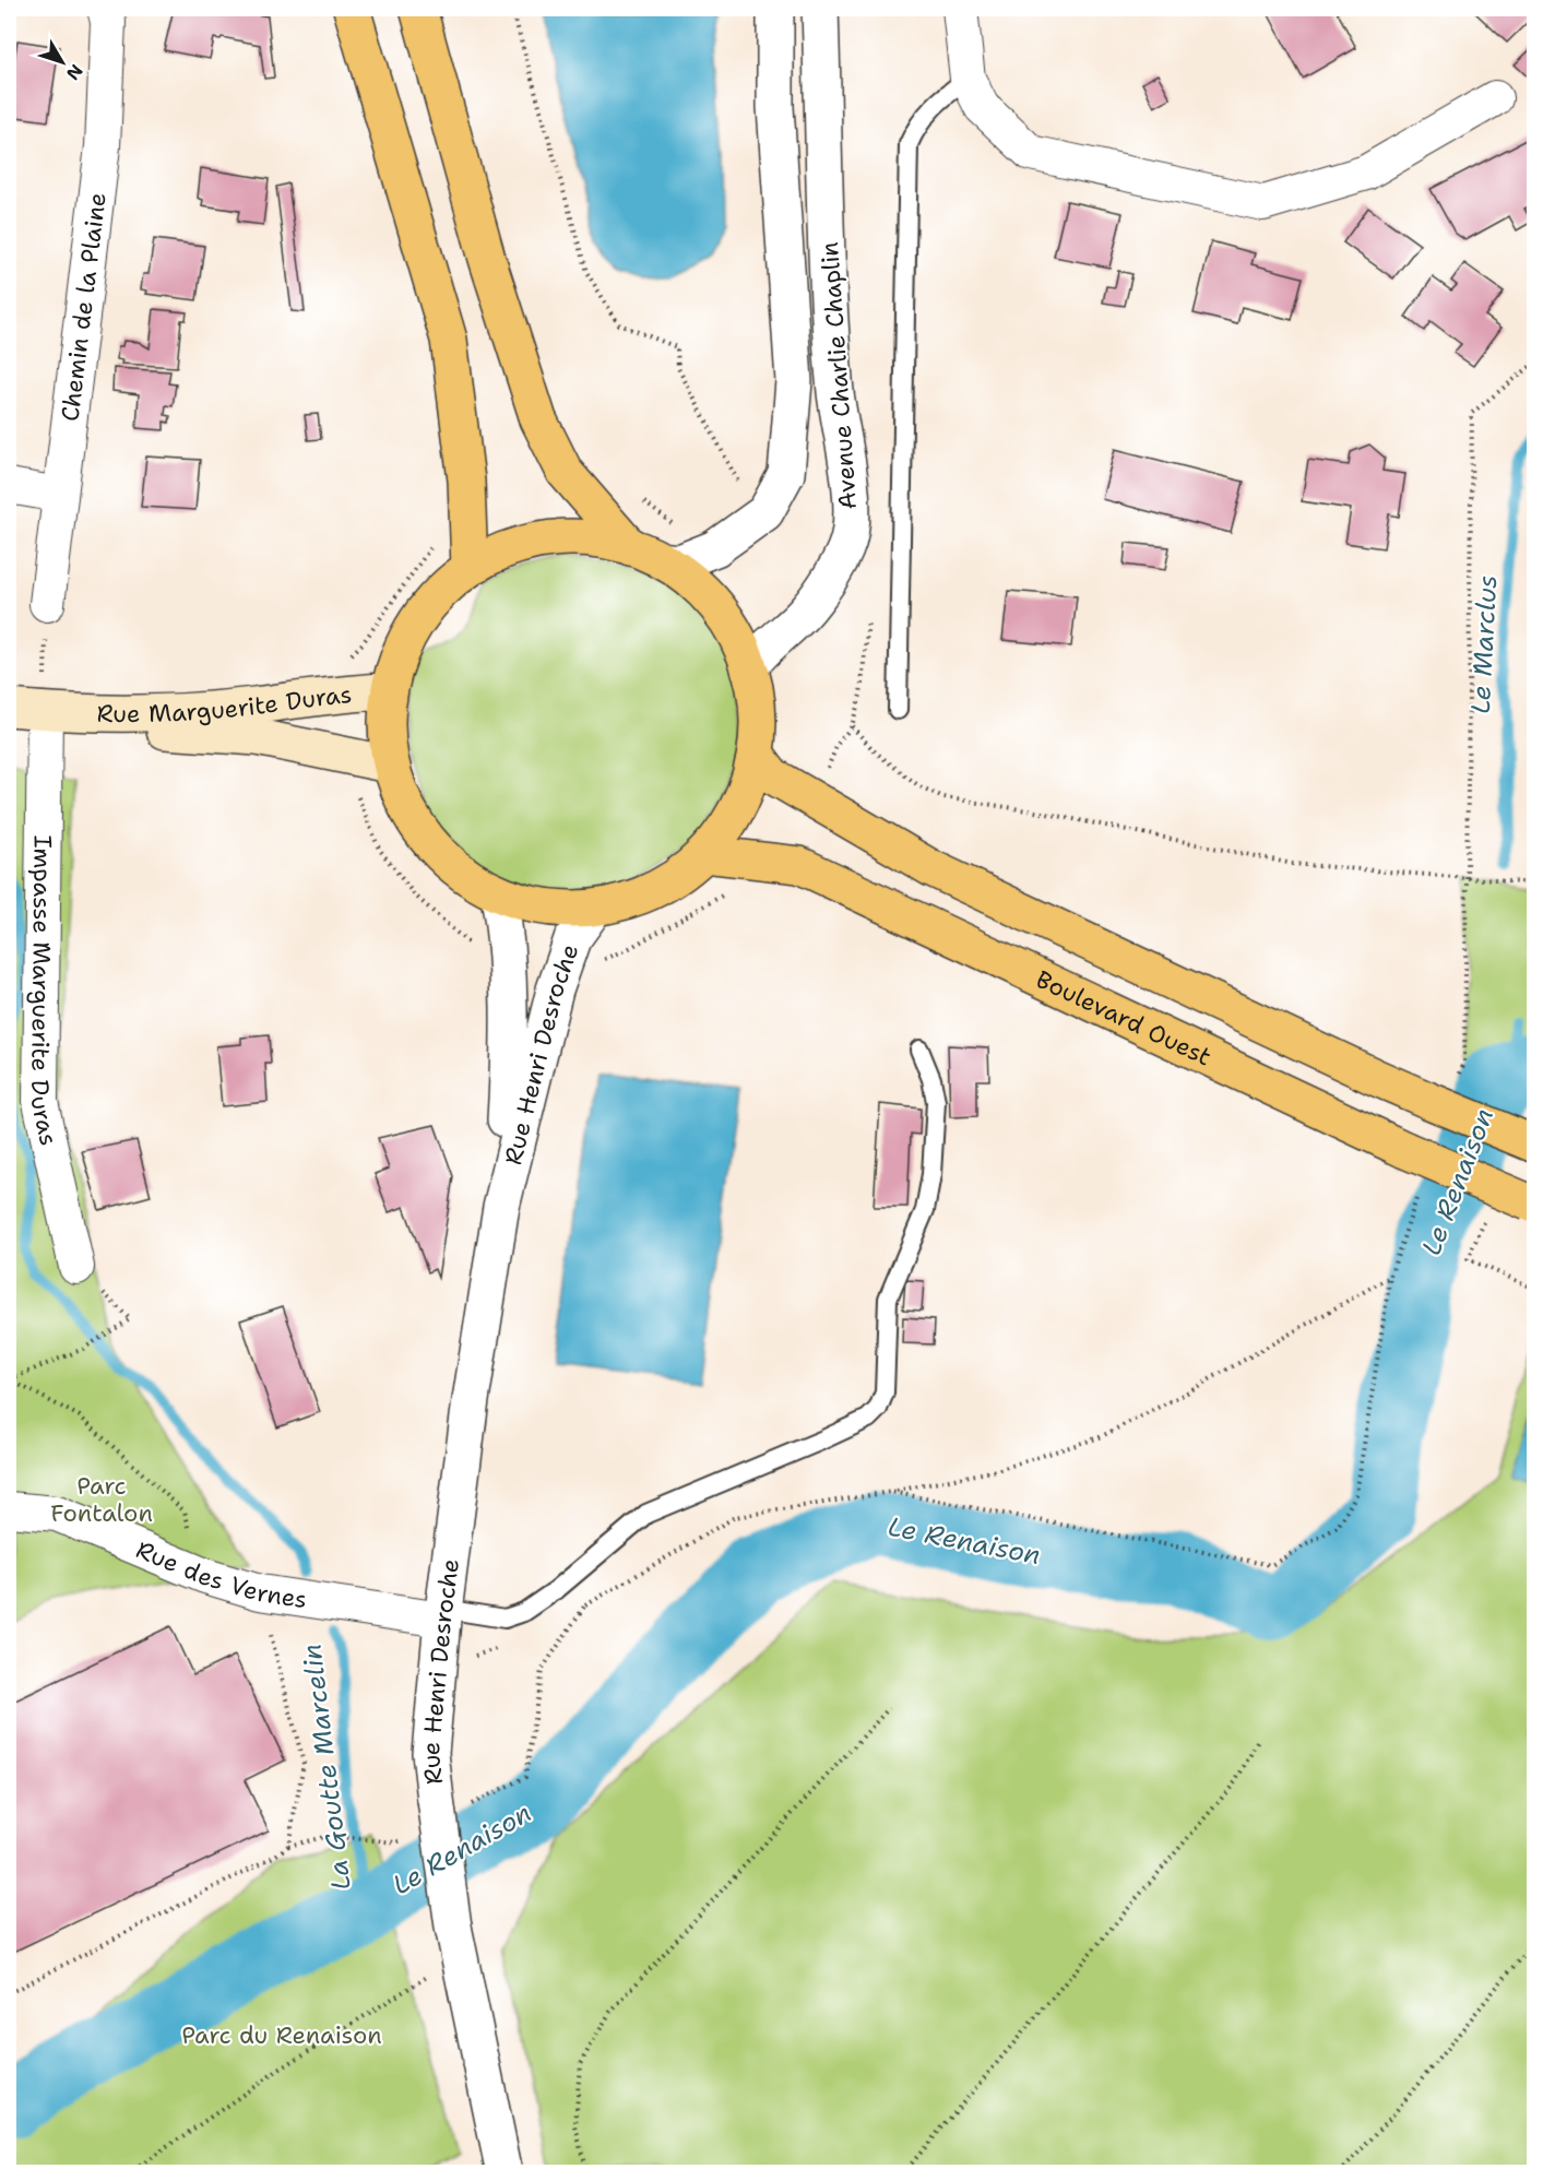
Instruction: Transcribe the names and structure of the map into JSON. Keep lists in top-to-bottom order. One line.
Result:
{"streets":{"main road":["Rue Marguerite Duras","Boulevard Ouest"],"street":["Chemin de la Plaine","Avenue Charlie Chaplin","Impasse Marguerite Duras","Rue Henri Desroche","Rue des Vernes"]},"crossings":[["Rue Marguerite Duras","Impasse Marguerite Duras"],["Rue Henri Desroche","Rue des Vernes"]],"water":["Le Marclus","Le Renaison","La Goutte Marcelin"],"parks":["Parc Fontalon","Parc du Renaison"],"north":"bottom right"}
